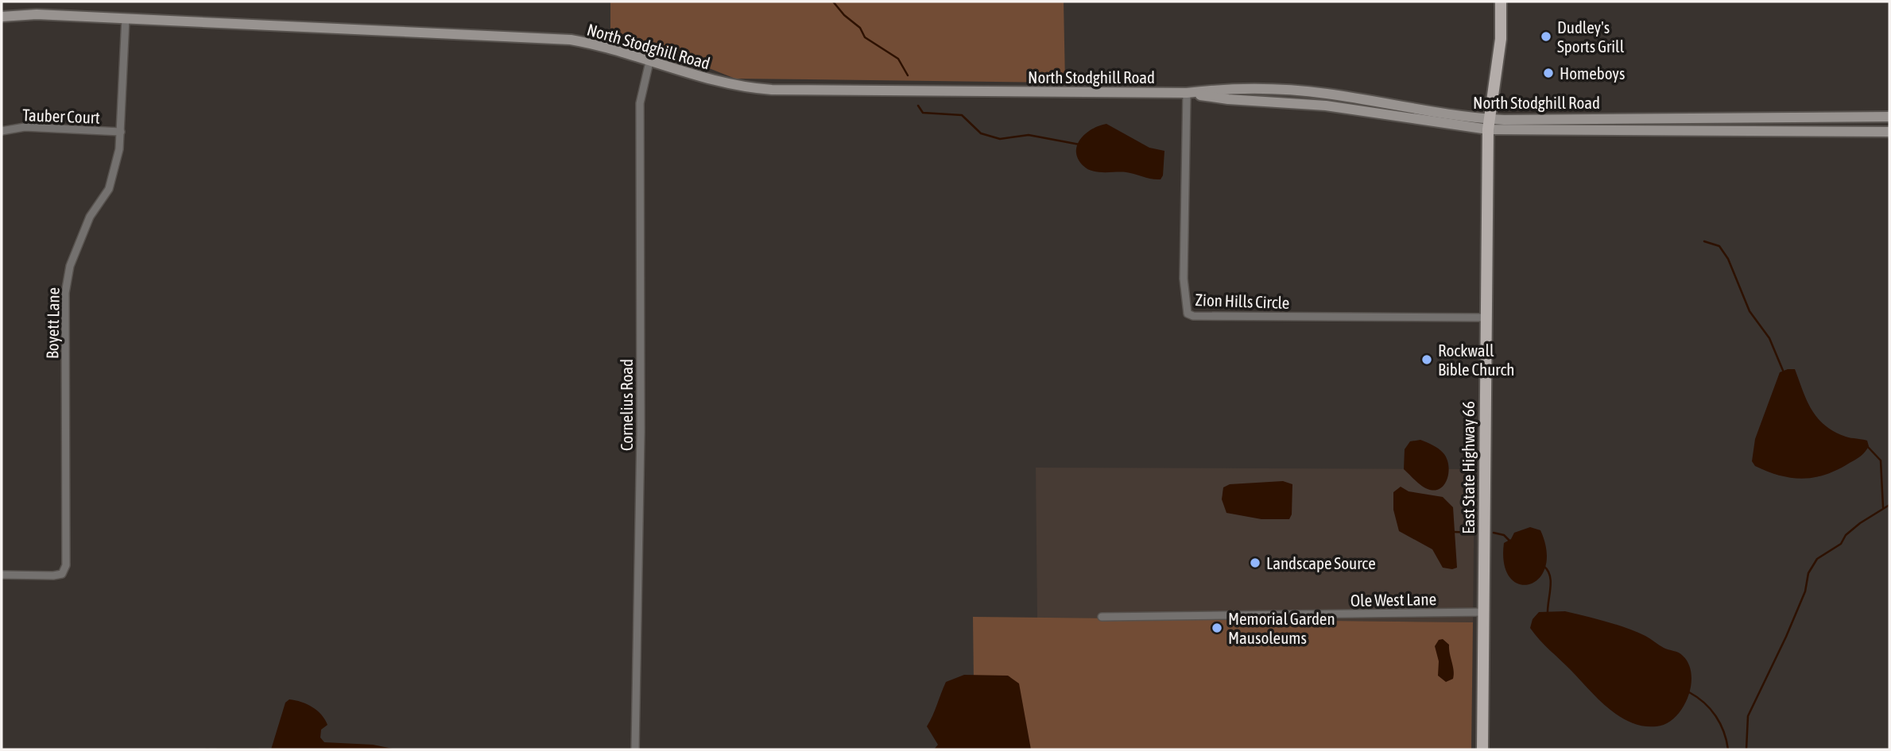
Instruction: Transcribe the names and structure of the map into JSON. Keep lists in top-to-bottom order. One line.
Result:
{"streets":{"main road":["East State Highway 66"],"street":["North Stodghill Road","Tauber Court","Zion Hills Circle","Boyett Lane","Cornelius Road","Ole West Lane"]},"crossings":[["North Stodghill Road","Zion Hills Circle"],["North Stodghill Road","Boyett Lane"],["North Stodghill Road","Cornelius Road"],["North Stodghill Road","East State Highway 66"],["Tauber Court","Boyett Lane"],["Zion Hills Circle","East State Highway 66"],["East State Highway 66","Ole West Lane"]],"places":["Dudley's Sports Grill","Homeboys","Rockwall Bible Church","Landscape Source","Memorial Garden Mausoleums"]}
